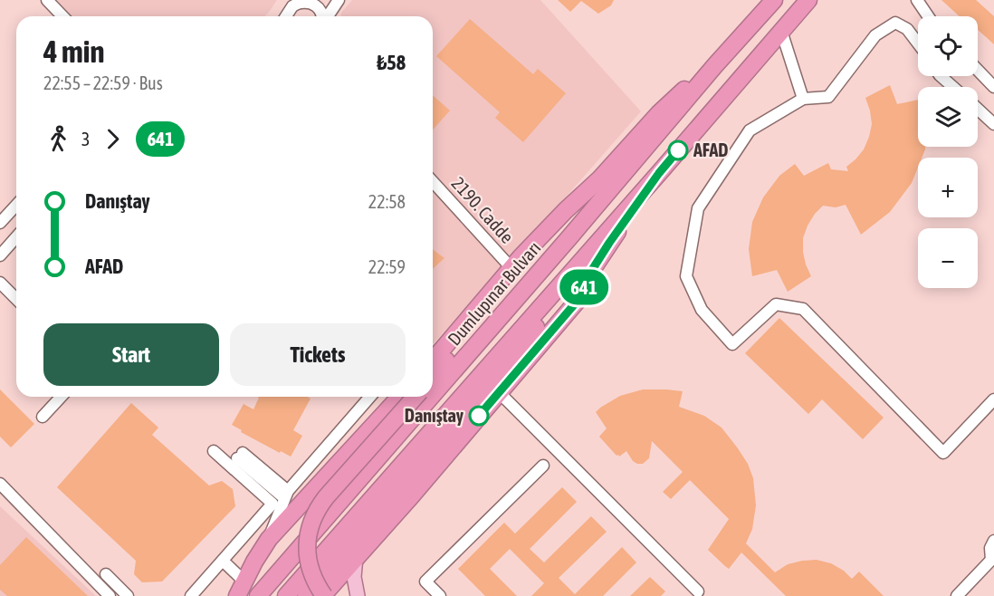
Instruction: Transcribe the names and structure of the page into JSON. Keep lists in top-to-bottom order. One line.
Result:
{"streets":{"highway":["Dumlupınar Bulvarı"],"street":["2190. Cadde"]},"crossings":[["2190. Cadde","Dumlupınar Bulvarı"]],"places":["AFAD","Danıştay"],"lines":["bus line 641"],"page":{"on_map":"641","map_buttons":["+","−"],"heading":["4 min","22:55 – 22:59 · Bus","₺58"],"legs":["3","641"],"list":[{"name":"Danıştay","value":"22:58"},{"name":"AFAD","value":"22:59"}],"buttons":["Start","Tickets"]}}
